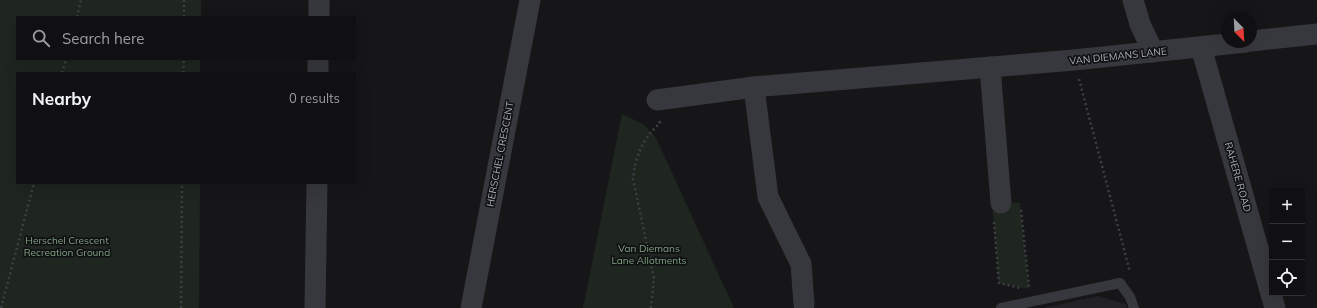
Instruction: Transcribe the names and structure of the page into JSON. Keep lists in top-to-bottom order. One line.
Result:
{"streets":{"street":["VAN DIEMANS LANE","HERSCHEL CRESCENT","RAHERE ROAD"]},"crossings":[["VAN DIEMANS LANE","RAHERE ROAD"]],"parks":["Herschel Crescent Recreation Ground","Van Diemans Lane Allotments"],"north":"bottom right","page":{"search":"Search here","heading":["Nearby","0 results"],"map_buttons":["+","−"]}}
